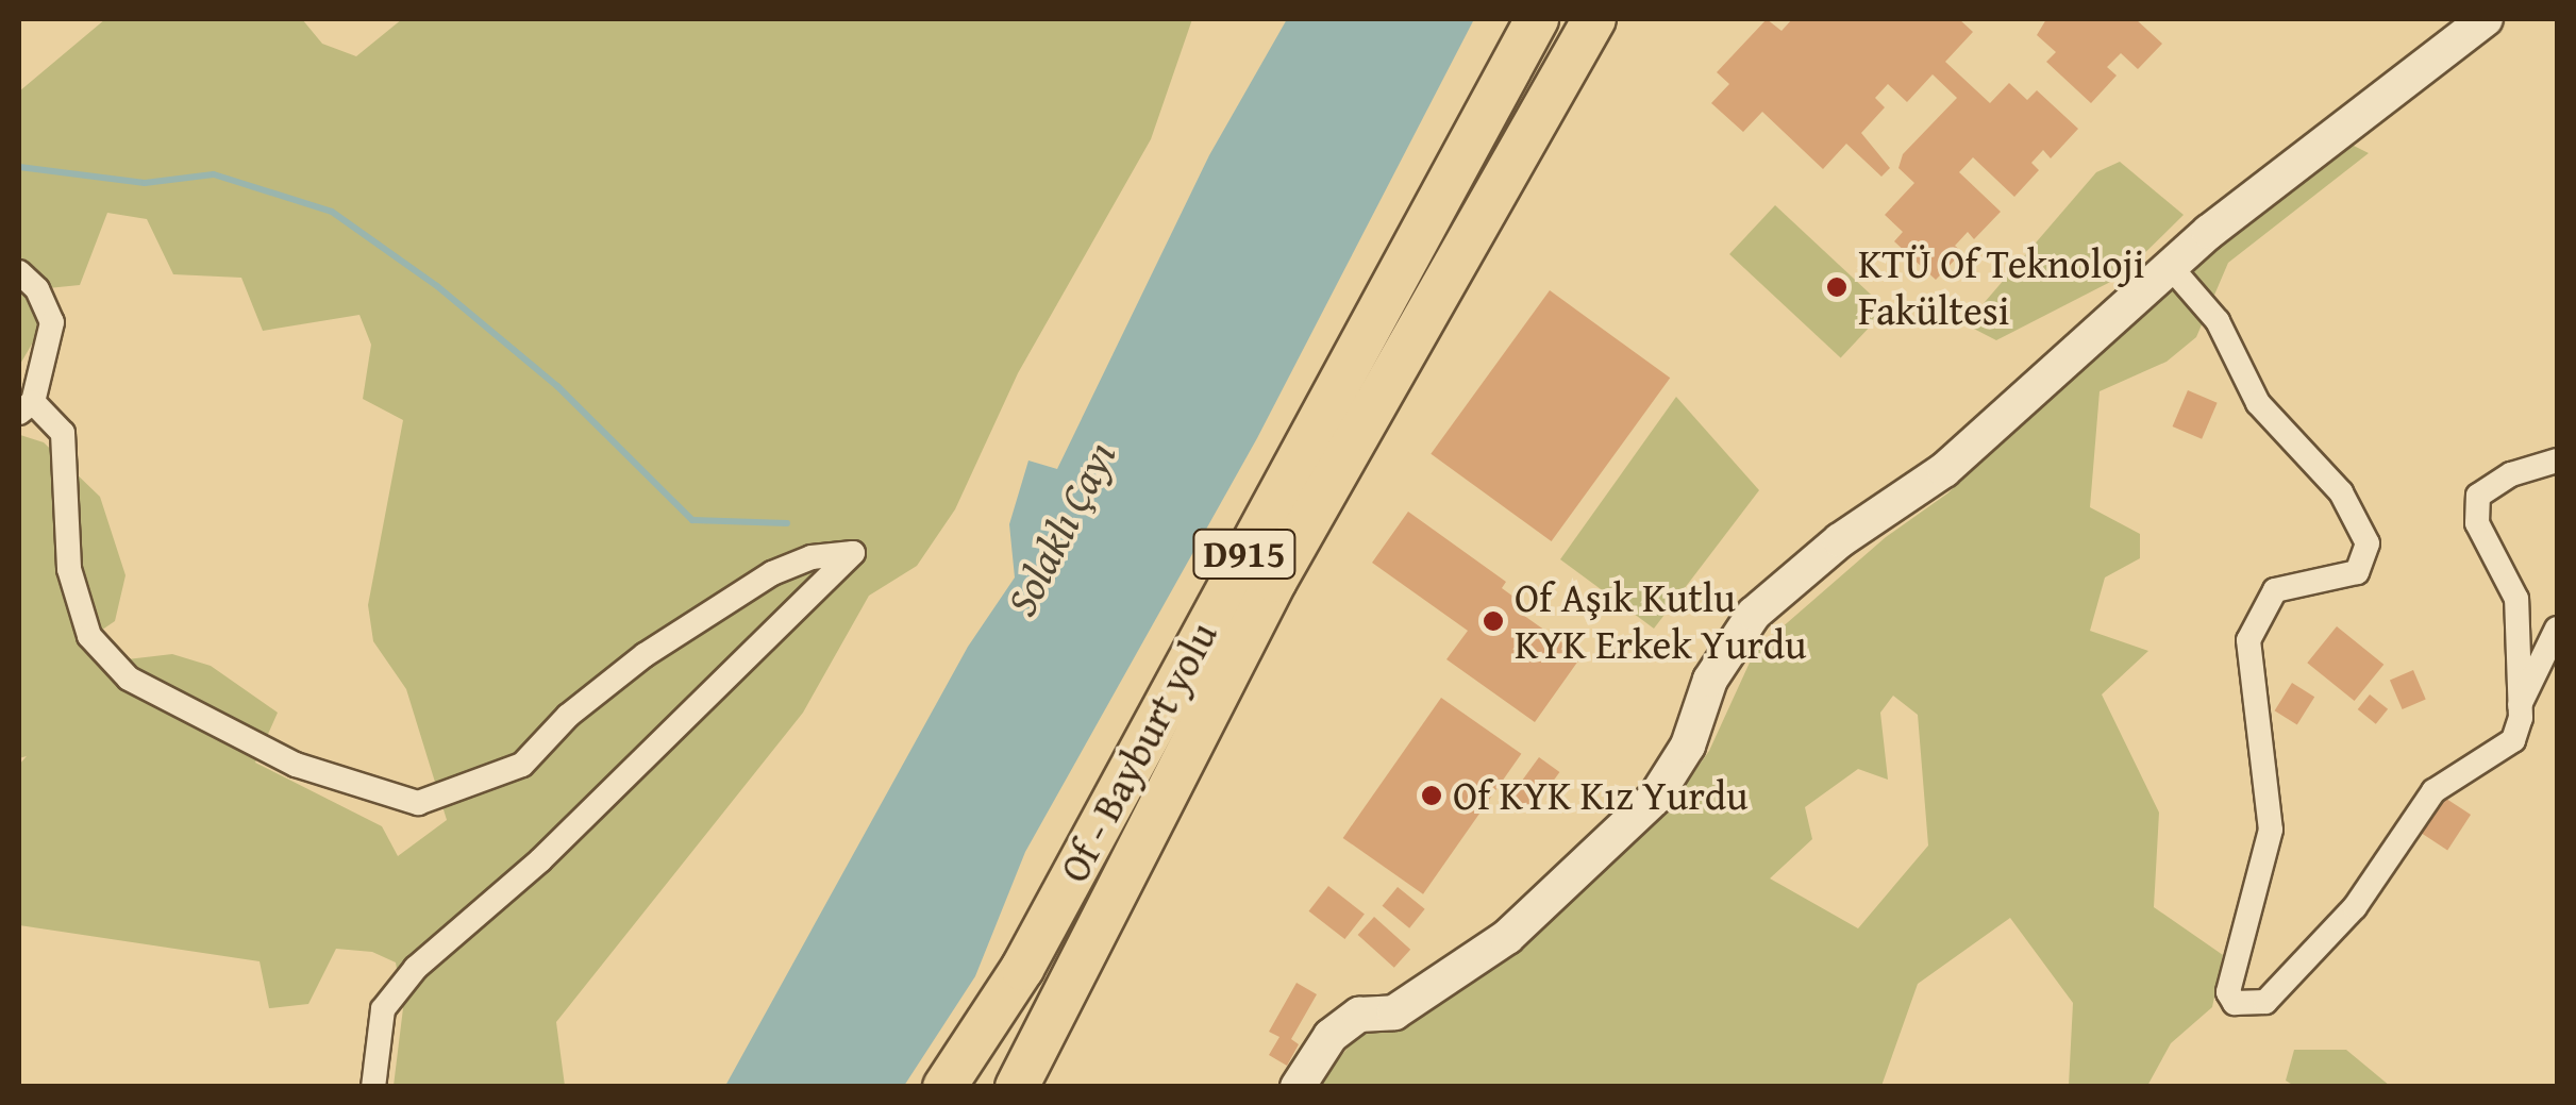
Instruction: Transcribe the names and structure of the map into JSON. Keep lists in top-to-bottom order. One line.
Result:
{"streets":{"highway":["D915","Of - Bayburt yolu"]},"water":["Solaklı Çayı"],"places":["KTÜ Of Teknoloji Fakültesi","Of Aşık Kutlu KYK Erkek Yurdu","Of KYK Kız Yurdu"]}
